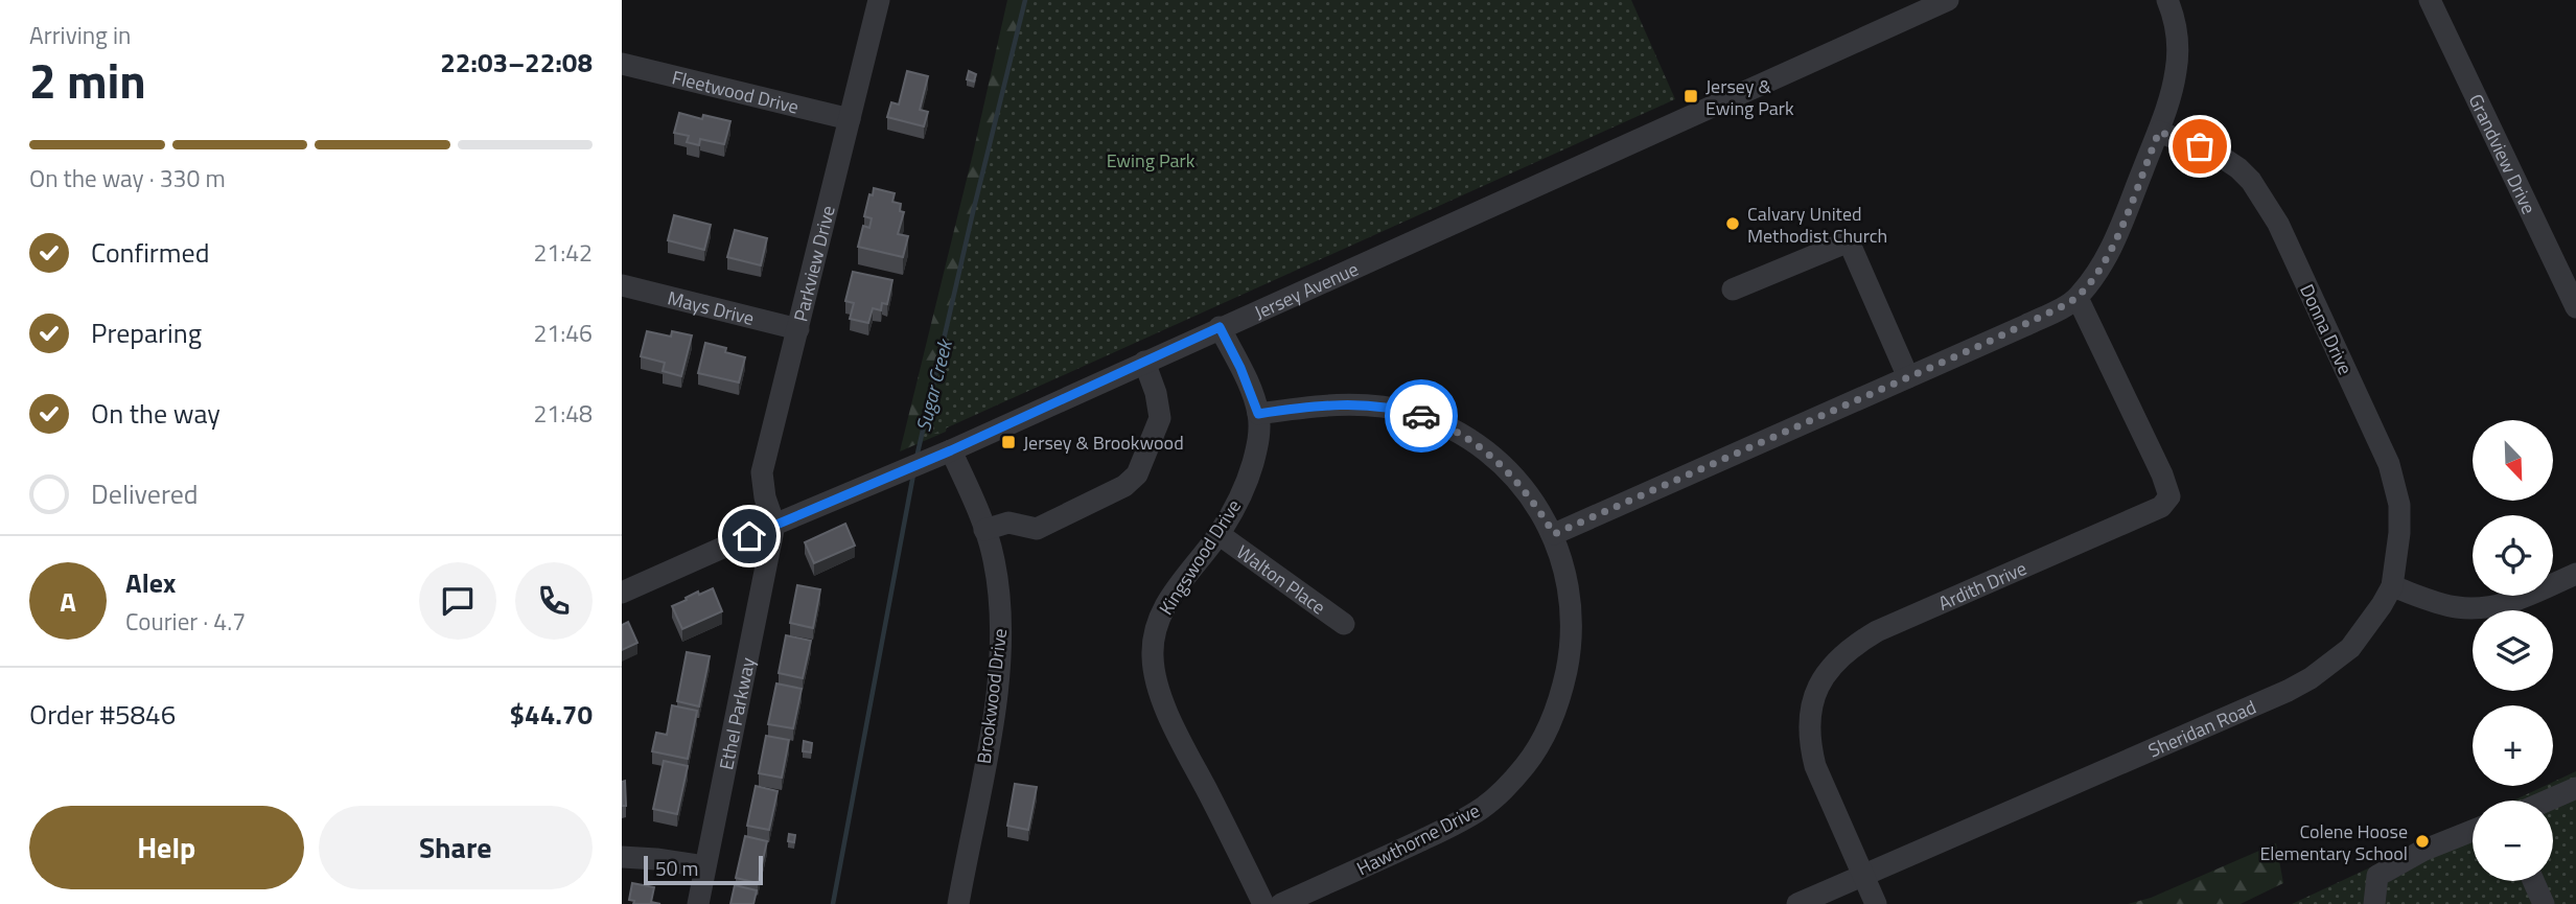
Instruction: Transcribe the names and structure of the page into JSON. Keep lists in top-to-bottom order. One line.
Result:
{"streets":{"street":["Fleetwood Drive","Grandview Drive","Parkview Drive","Jersey Avenue","Mays Drive","Donna Drive","Kingswood Drive","Walton Place","Ardith Drive","Brookwood Drive","Ethel Parkway","Sheridan Road","Hawthorne Drive"]},"crossings":[["Fleetwood Drive","Parkview Drive"],["Parkview Drive","Jersey Avenue"],["Parkview Drive","Mays Drive"],["Parkview Drive","Ethel Parkway"],["Jersey Avenue","Kingswood Drive"],["Jersey Avenue","Brookwood Drive"],["Jersey Avenue","Ethel Parkway"],["Donna Drive","Sheridan Road"],["Kingswood Drive","Walton Place"],["Kingswood Drive","Hawthorne Drive"],["Ardith Drive","Sheridan Road"]],"water":["Sugar Creek"],"parks":["Ewing Park"],"places":{"transit":["Jersey & Ewing Park","Jersey & Brookwood"],"other":["Calvary United Methodist Church","Colene Hoose Elementary School"]},"scale_bar":"50 m","north":"bottom right","page":{"heading":["2 min","Arriving in","22:03–22:08"],"panel":["Alex","Courier · 4.7","Order #5846","$44.70"],"bar":"On the way · 330 m","list":[["Confirmed","21:42"],["Preparing","21:46"],["On the way","21:48"],"Delivered"],"map_buttons":["+","−"],"round":"A","buttons":["Help","Share"],"scale":"50 m"}}
